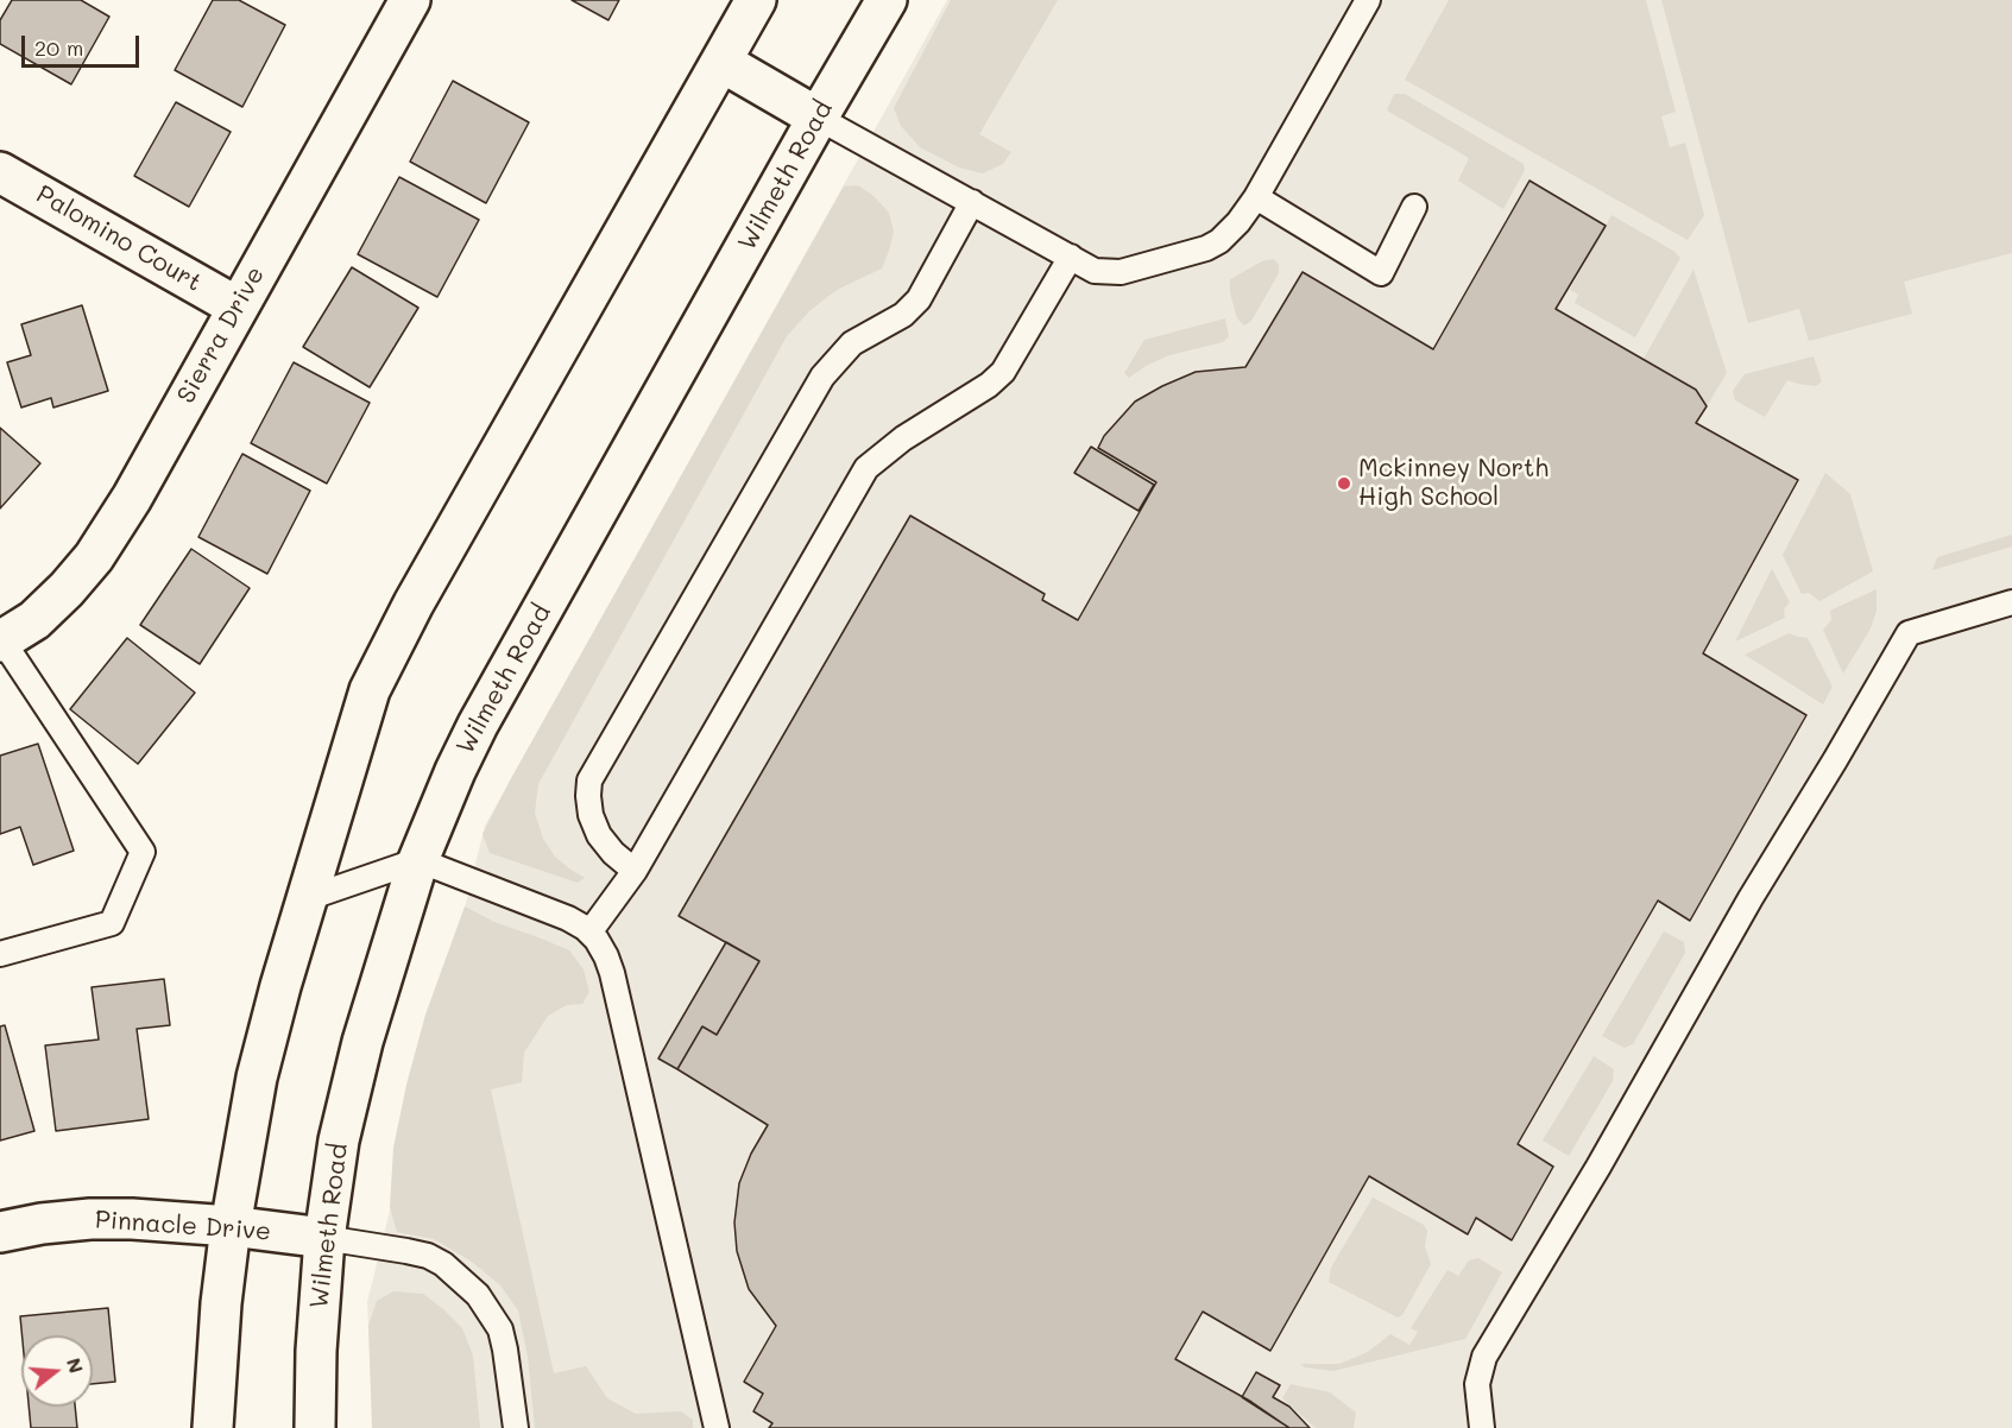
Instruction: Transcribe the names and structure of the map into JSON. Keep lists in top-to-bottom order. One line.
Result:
{"streets":{"main road":["Wilmeth Road","Palomino Court","Sierra Drive","Pinnacle Drive"]},"crossings":[["Wilmeth Road","Pinnacle Drive"],["Palomino Court","Sierra Drive"]],"places":["Mckinney North High School"],"scale_bar":"20 m","north":"right"}
